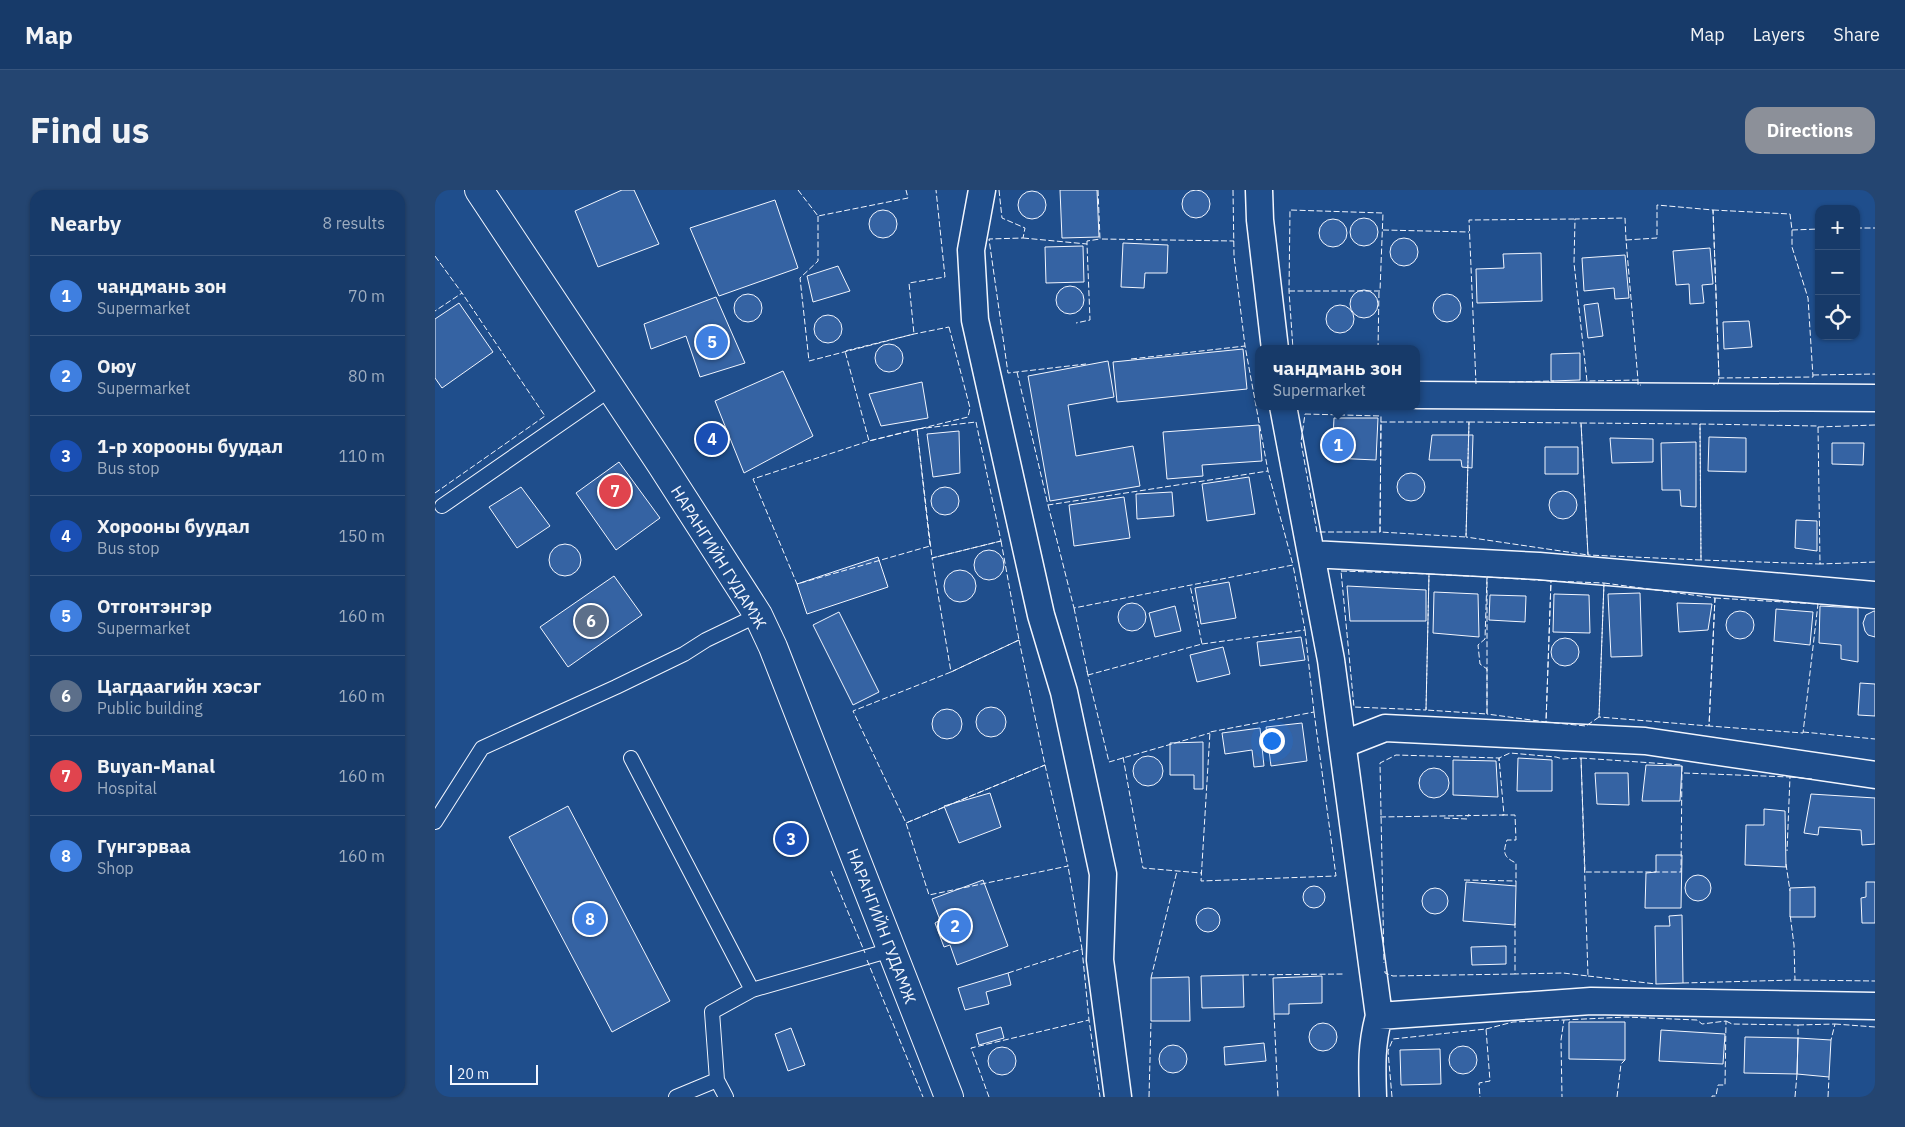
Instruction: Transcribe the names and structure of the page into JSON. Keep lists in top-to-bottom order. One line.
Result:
{"streets":{"main road":["НАРАНГИЙН ГУДАМЖ"]},"scale_bar":"20 m","page":{"header":"Map","nav":["Map","Layers","Share"],"title":"Find us","buttons":"Directions","heading":["Nearby","8 results"],"map_buttons":["+","−"],"list":[{"mark":"1","name":"чандмань зон","note":"Supermarket","value":"70 m"},{"mark":"2","name":"Оюу","note":"Supermarket","value":"80 m"},{"mark":"3","name":"1-р хорооны буудал","note":"Bus stop","value":"110 m"},{"mark":"4","name":"Хорооны буудал","note":"Bus stop","value":"150 m"},{"mark":"5","name":"Отгонтэнгэр","note":"Supermarket","value":"160 m"},{"mark":"6","name":"Цагдаагийн хэсэг","note":"Public building","value":"160 m"},{"mark":"7","name":"Buyan-Manal","note":"Hospital","value":"160 m"},{"mark":"8","name":"Гүнгэрваа","note":"Shop","value":"160 m"}],"pins":["5","4","1","7","6","3","8","2"],"popup":["чандмань зон","Supermarket"],"scale":"20 m"}}
